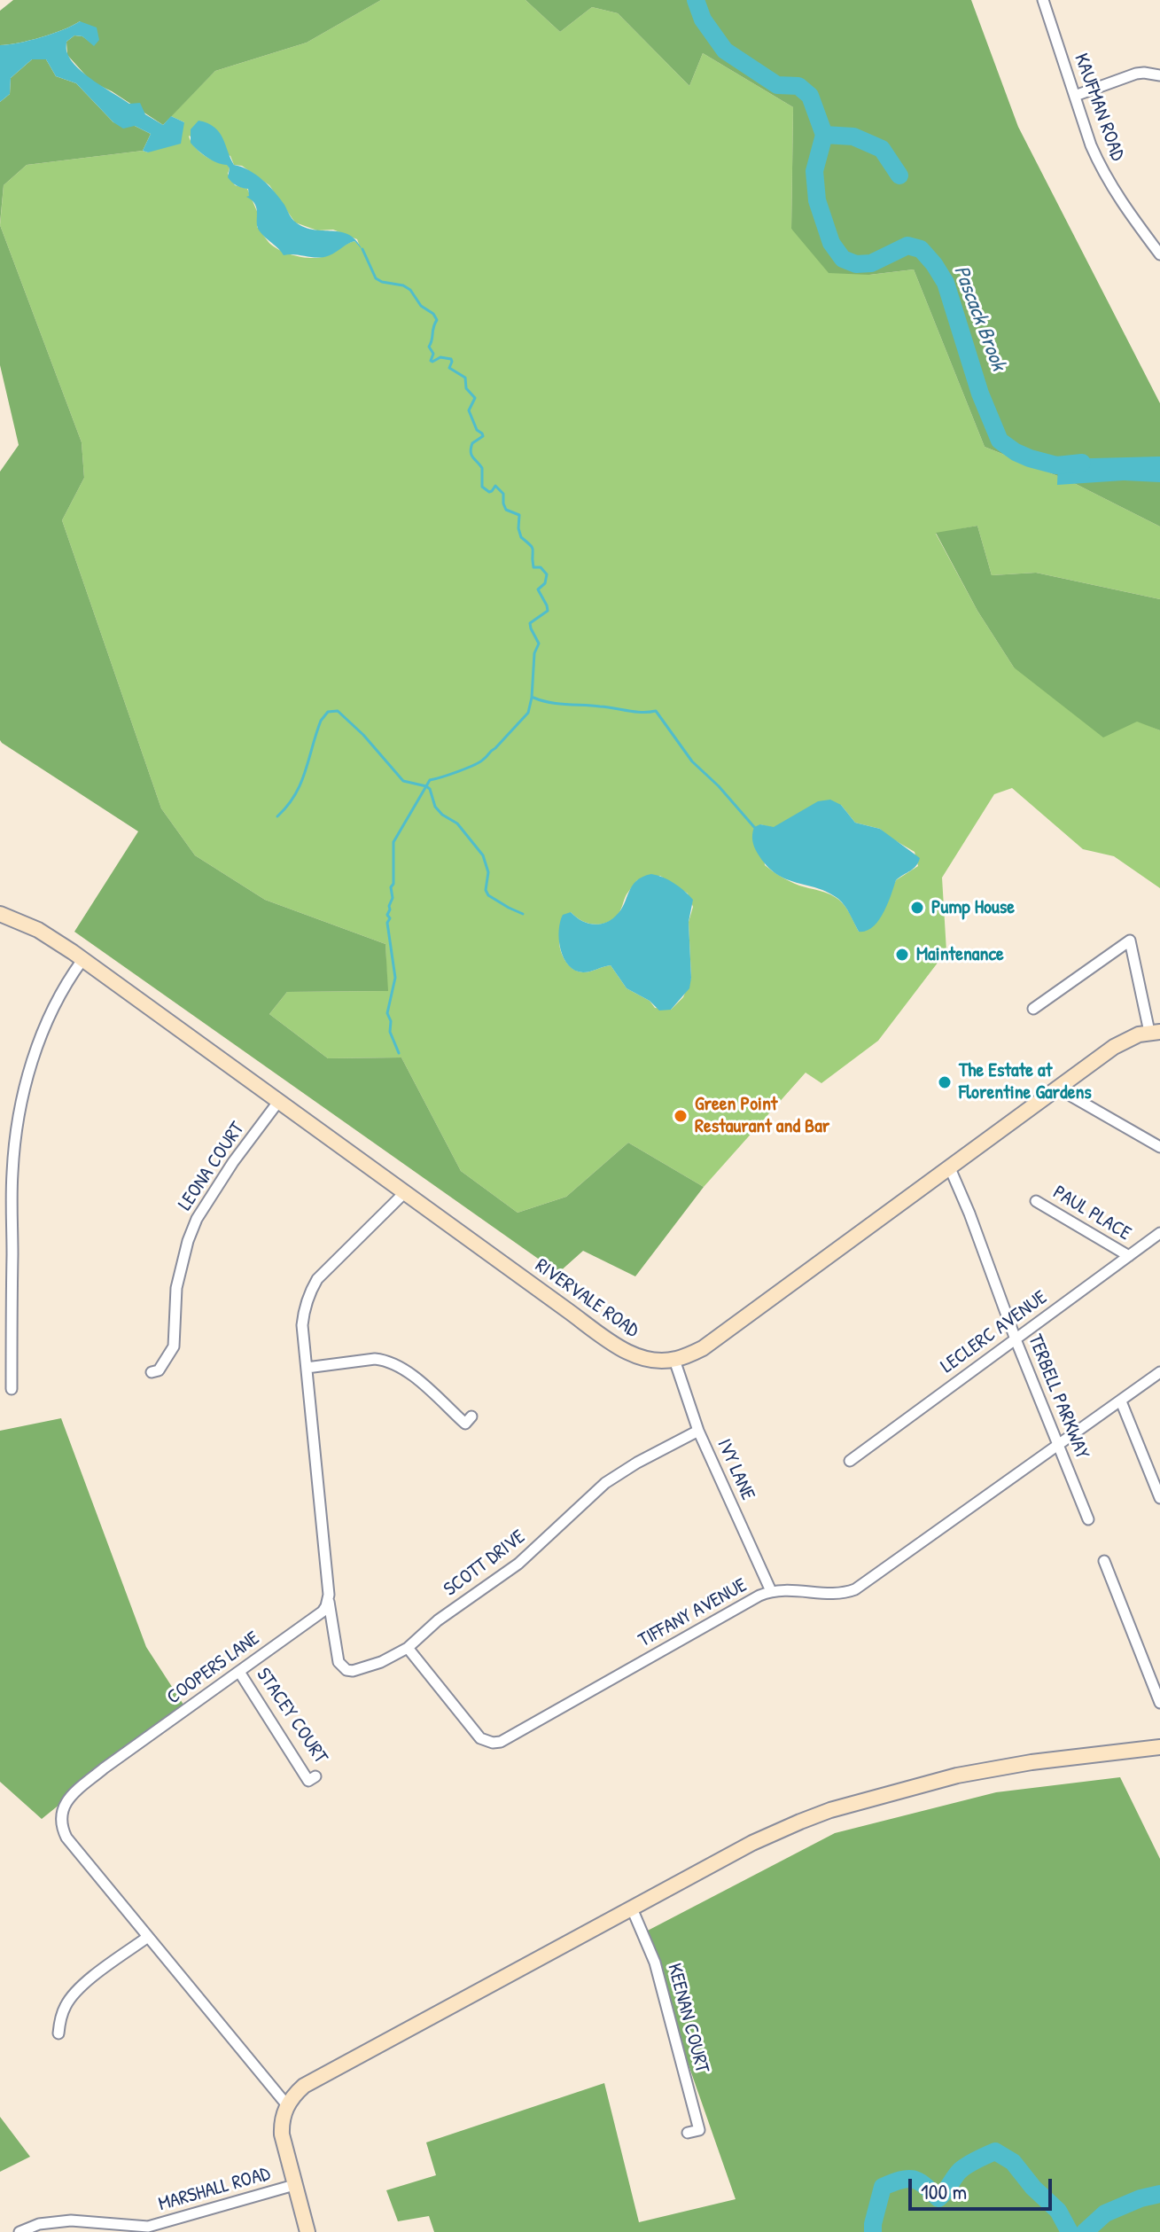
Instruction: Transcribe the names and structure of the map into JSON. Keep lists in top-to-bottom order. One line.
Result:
{"streets":{"street":["KAUFMAN ROAD","LEONA COURT","PAUL PLACE","RIVERVALE ROAD","LECLERC AVENUE","TERBELL PARKWAY","IVY LANE","SCOTT DRIVE","TIFFANY AVENUE","COOPERS LANE","STACEY COURT","KEENAN COURT","MARSHALL ROAD"]},"crossings":[["LEONA COURT","RIVERVALE ROAD"],["PAUL PLACE","LECLERC AVENUE"],["RIVERVALE ROAD","TERBELL PARKWAY"],["RIVERVALE ROAD","IVY LANE"],["LECLERC AVENUE","TERBELL PARKWAY"],["TERBELL PARKWAY","TIFFANY AVENUE"],["IVY LANE","SCOTT DRIVE"],["IVY LANE","TIFFANY AVENUE"],["SCOTT DRIVE","TIFFANY AVENUE"],["SCOTT DRIVE","COOPERS LANE"],["COOPERS LANE","STACEY COURT"]],"water":["Pascack Brook"],"places":["Pump House","Maintenance","The Estate at Florentine Gardens","Green Point Restaurant and Bar"],"scale_bar":"100 m"}
